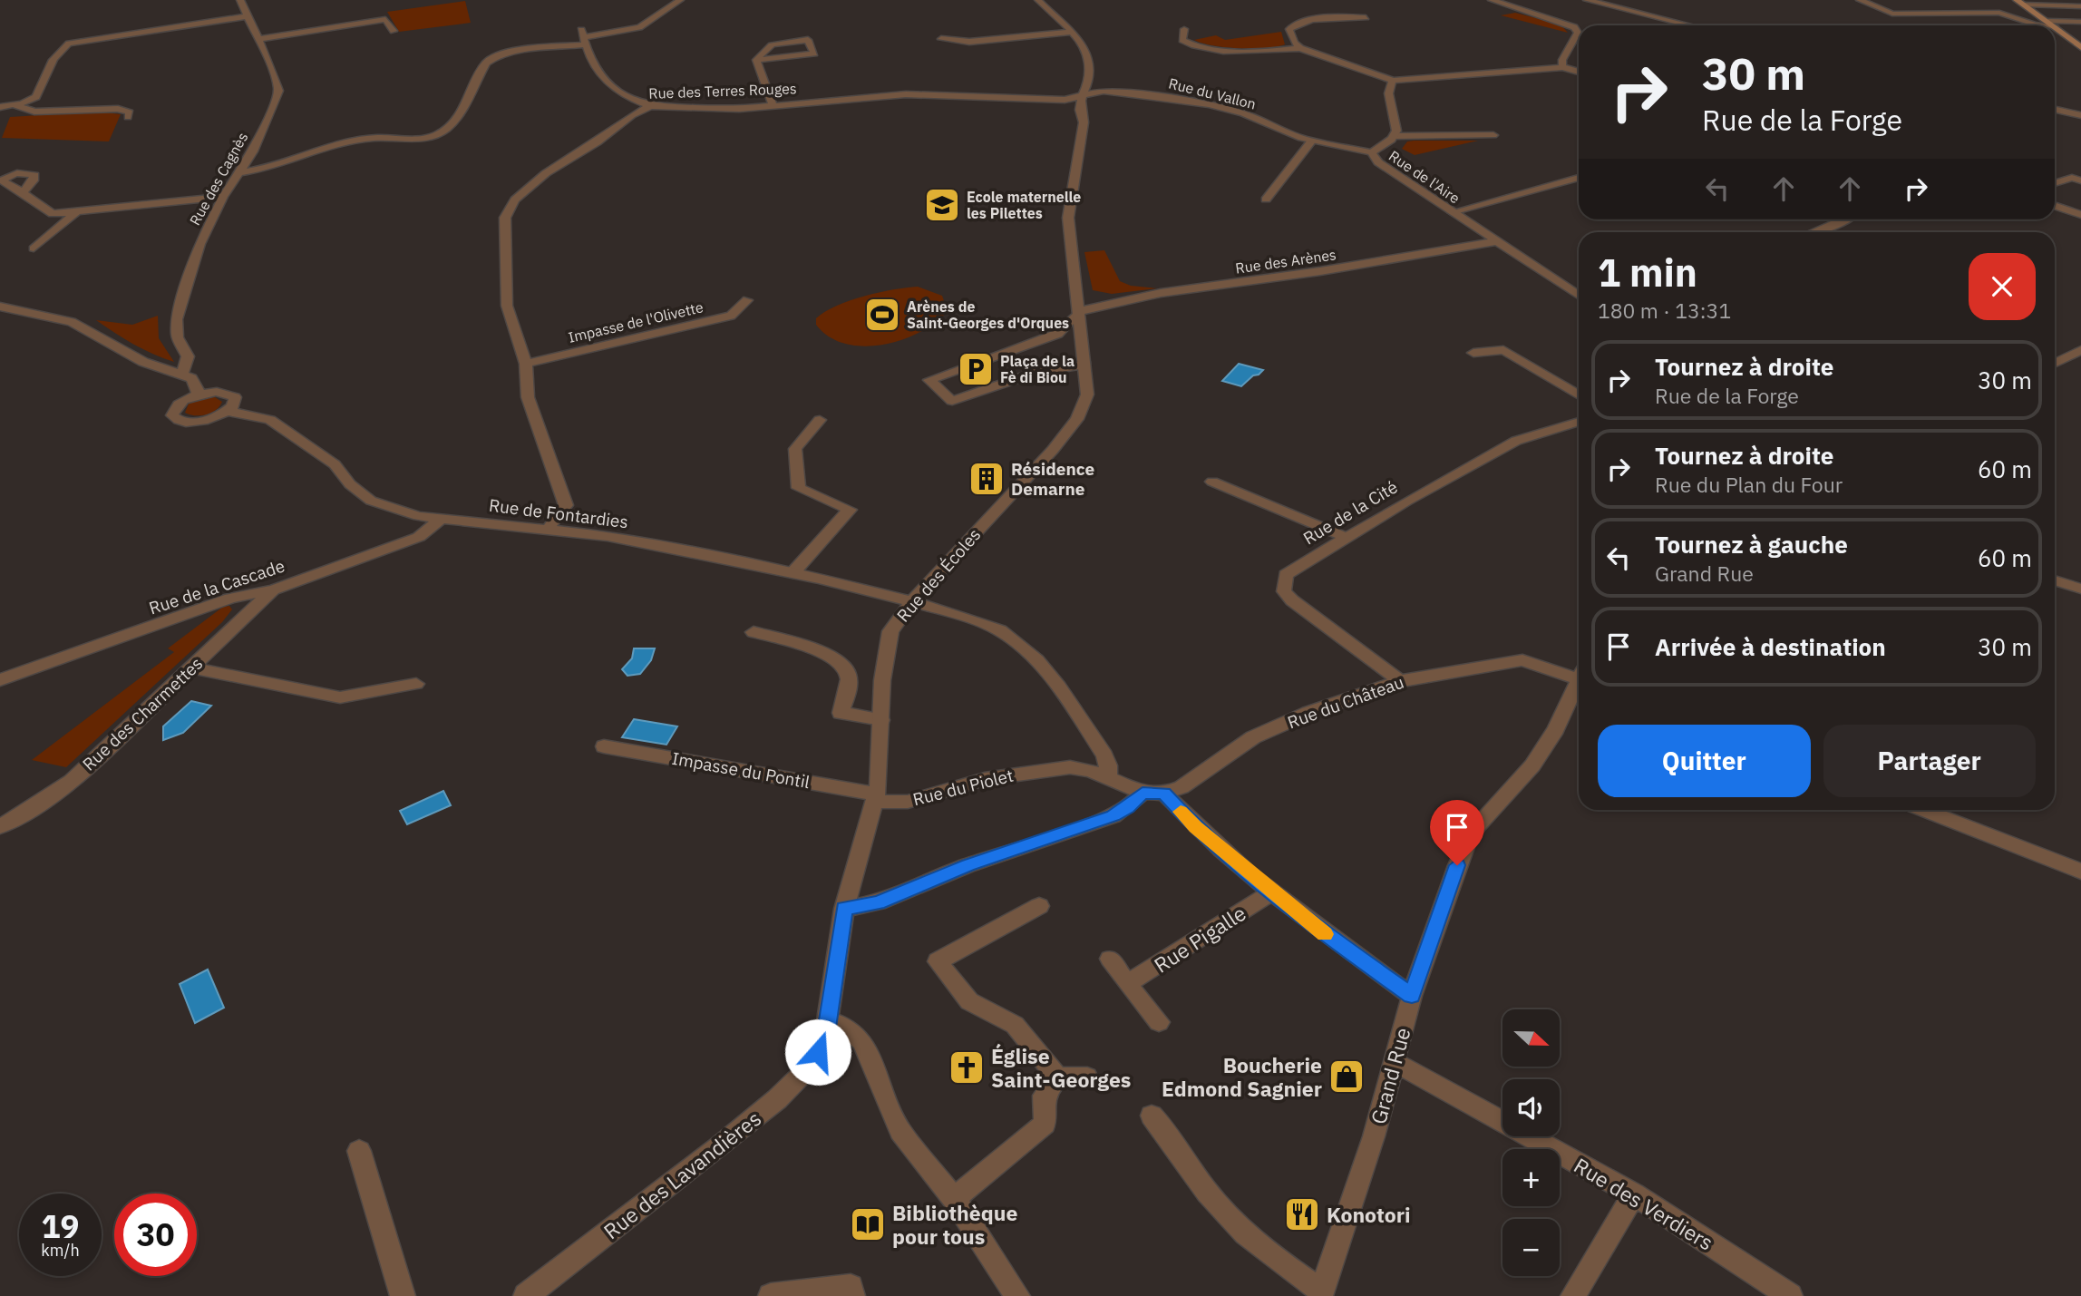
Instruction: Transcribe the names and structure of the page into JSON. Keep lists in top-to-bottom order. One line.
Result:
{"streets":{"street":["Rue des Terres Rouges","Rue du Vallon","Rue de l'Aire","Rue des Cagnès","Rue des Arènes","Impasse de l'Olivette","Rue de la Cité","Rue de Fontardies","Rue des Écoles","Rue de la Cascade","Rue du Château","Rue des Charmettes","Impasse du Pontil","Rue du Piolet","Rue Pigalle","Grand Rue","Rue des Lavandières","Rue des Verdiers"]},"crossings":[["Rue des Terres Rouges","Rue du Vallon"],["Rue des Terres Rouges","Impasse de l'Olivette"],["Rue des Terres Rouges","Rue de Fontardies"],["Rue des Terres Rouges","Rue des Écoles"],["Rue du Vallon","Rue de l'Aire"],["Rue du Vallon","Rue des Écoles"],["Rue de l'Aire","Rue des Arènes"],["Rue des Arènes","Rue des Écoles"],["Rue de la Cité","Rue du Château"],["Rue de Fontardies","Rue des Écoles"],["Rue de Fontardies","Rue de la Cascade"],["Rue de Fontardies","Rue du Piolet"],["Rue des Écoles","Impasse du Pontil"],["Rue des Écoles","Rue du Piolet"],["Rue des Écoles","Rue des Lavandières"],["Rue de la Cascade","Rue des Charmettes"],["Impasse du Pontil","Rue du Piolet"],["Grand Rue","Rue des Verdiers"]],"places":{"school or university":["Ecole maternelle les Pilettes"],"sports":["Arènes de Saint-Georges d'Orques"],"parking":["Plaça de la Fè di Biou"],"building":["Résidence Demarne"],"church":["Église Saint-Georges"],"shop":["Boucherie Edmond Sagnier"],"restaurant":["Konotori"],"library":["Bibliothèque pour tous"]},"north":"right","page":{"turn":["30 m","Rue de la Forge"],"heading":["1 min","180 m · 13:31"],"list":[{"name":"Tournez à droite","note":"Rue de la Forge","value":"30 m"},{"name":"Tournez à droite","note":"Rue du Plan du Four","value":"60 m"},{"name":"Tournez à gauche","note":"Grand Rue","value":"60 m"},{"name":"Arrivée à destination","value":"30 m"}],"buttons":["Quitter","Partager"],"map_buttons":["+","−"],"speed":"19 km/h","limit":"30"}}
